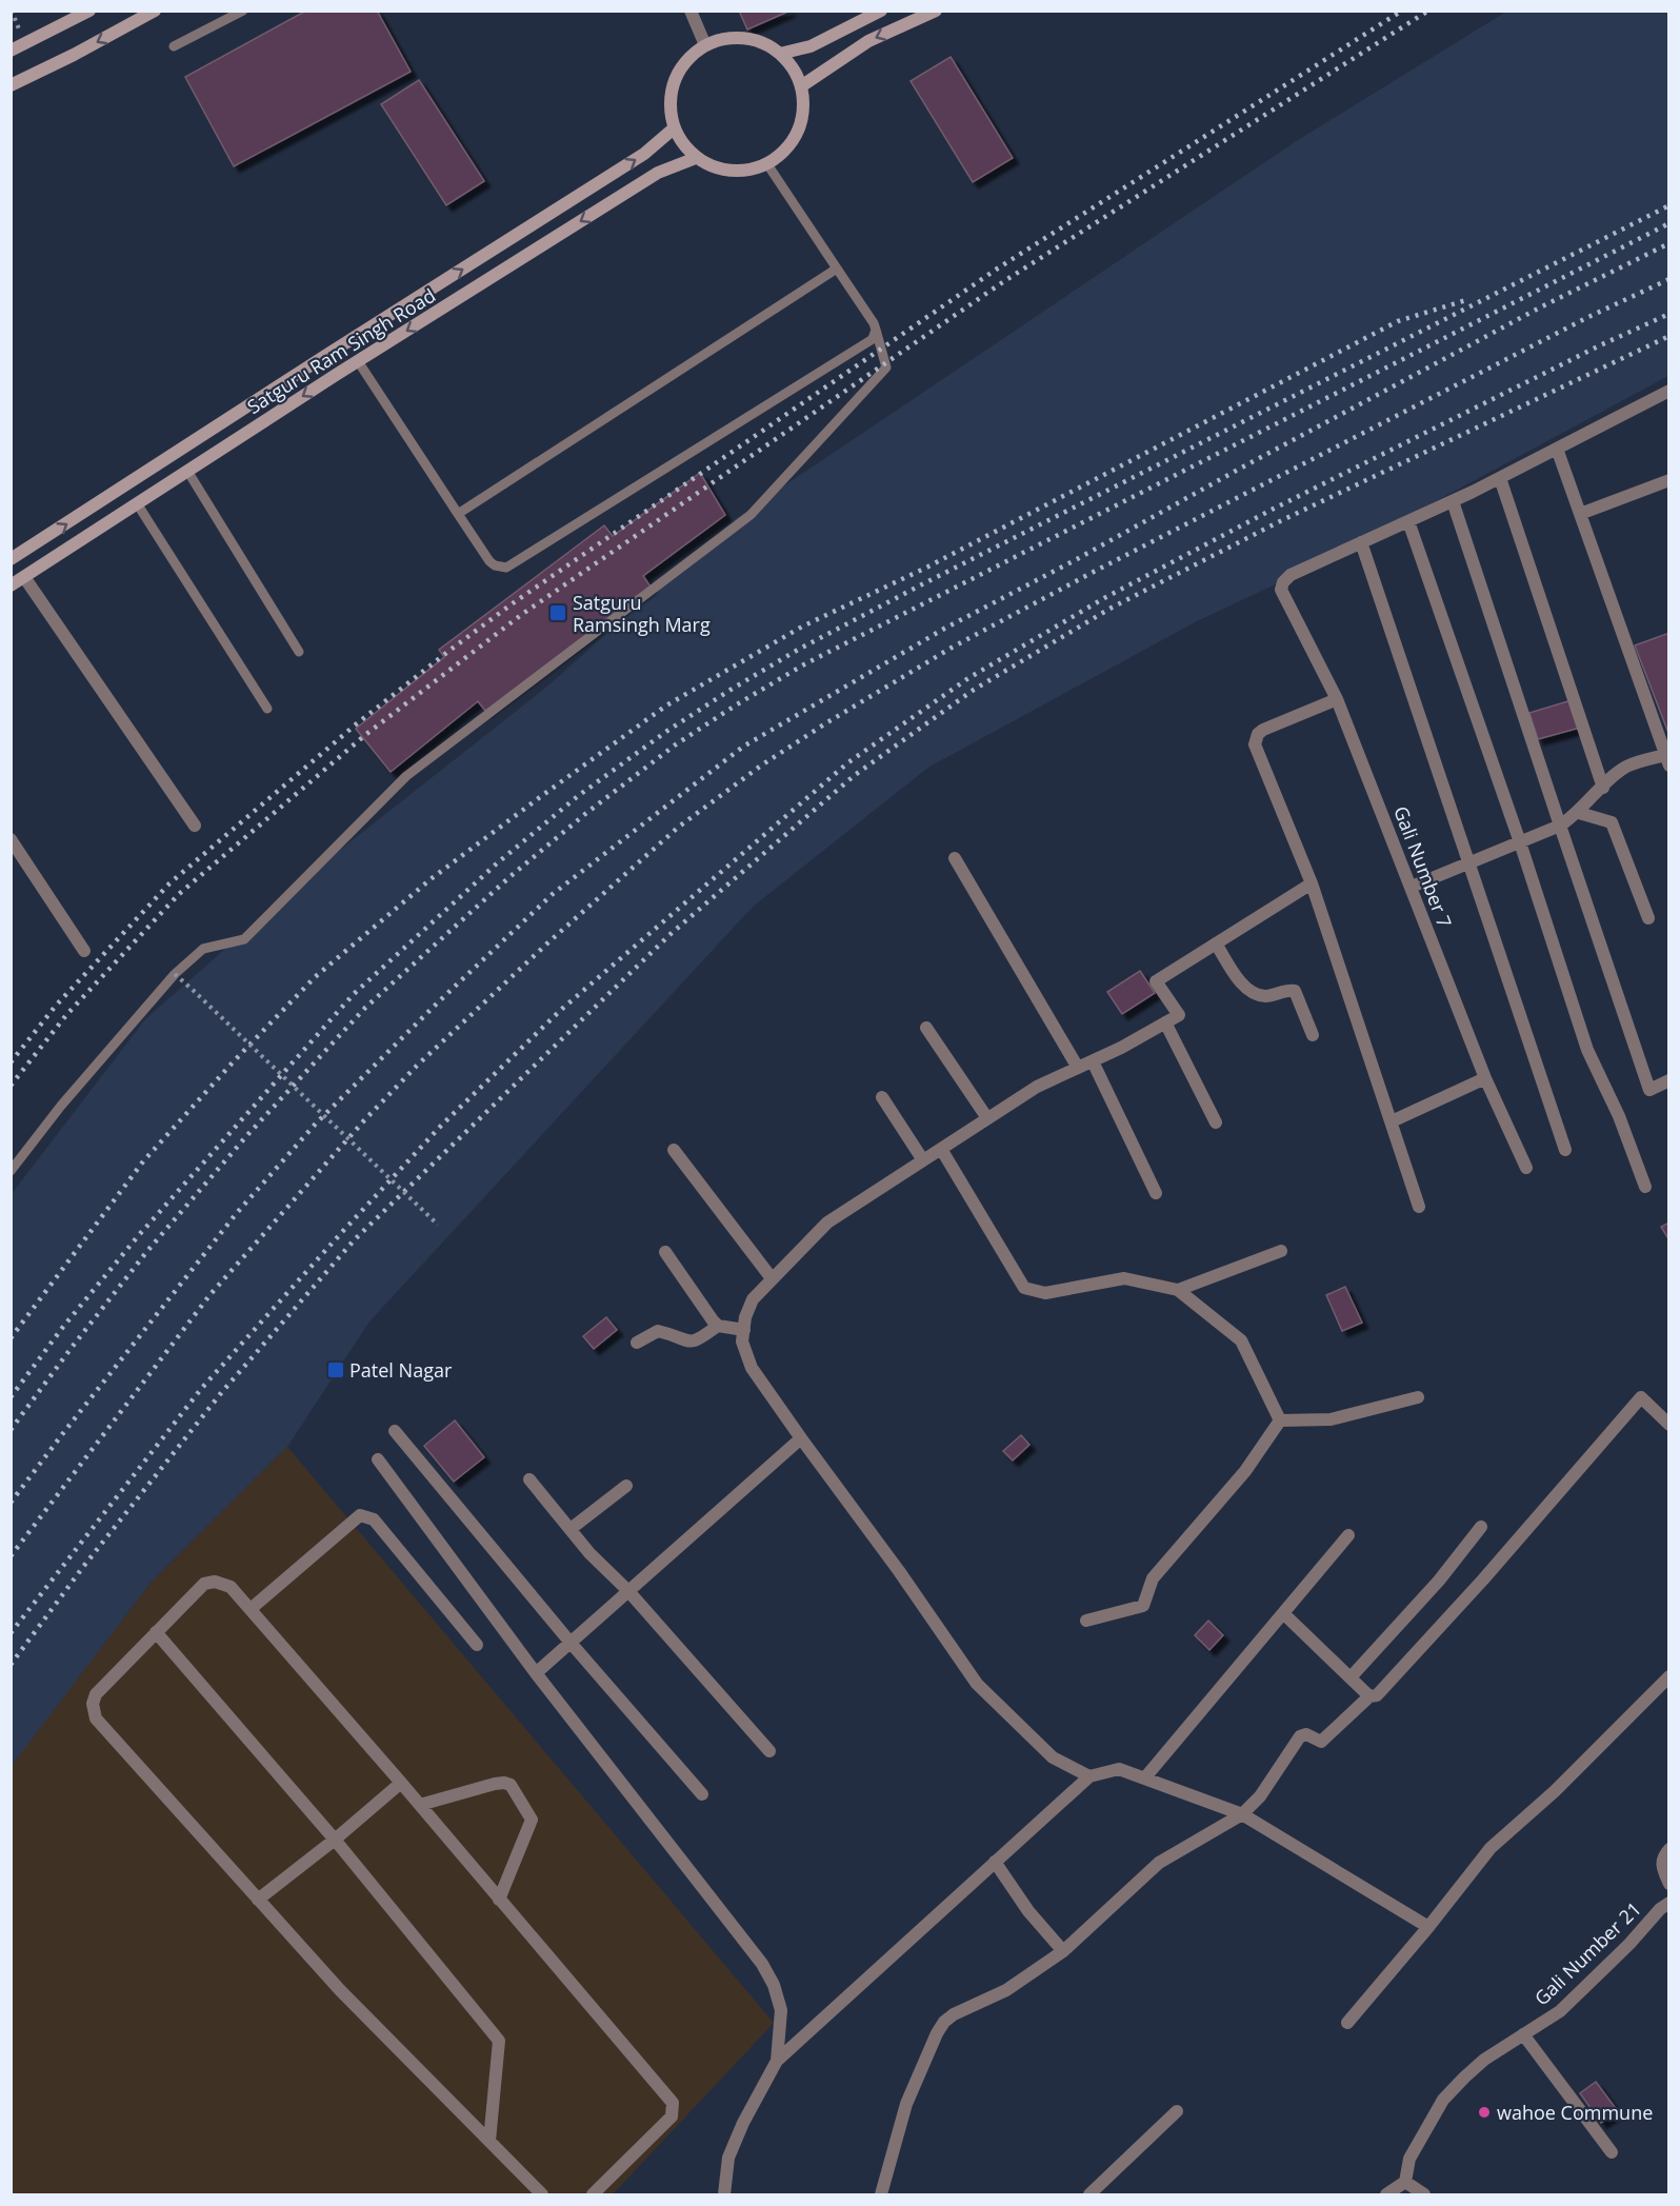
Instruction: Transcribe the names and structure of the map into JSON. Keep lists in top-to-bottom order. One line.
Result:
{"streets":{"street":["Satguru Ram Singh Road","Gali Number 7","Gali Number 21"]},"places":{"transit":["Satguru Ramsingh Marg","Patel Nagar"],"other":["wahoe Commune"]}}
